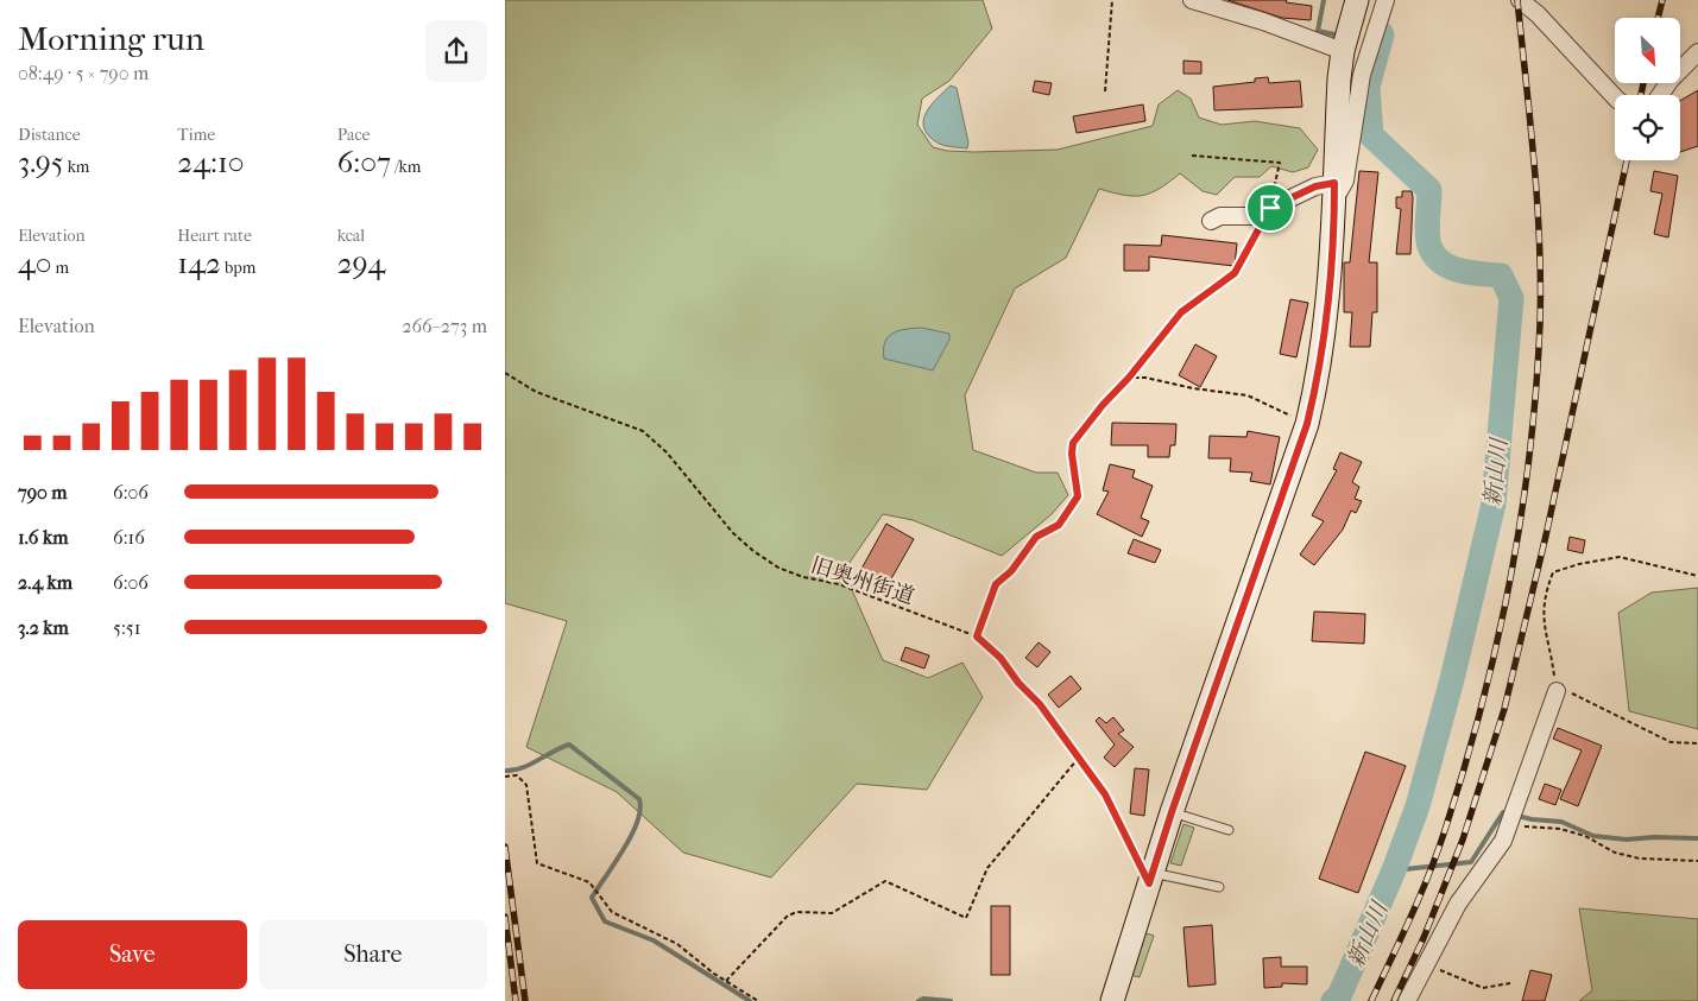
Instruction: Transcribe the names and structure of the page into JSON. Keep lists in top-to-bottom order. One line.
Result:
{"streets":{"path":["旧奥州街道"]},"water":["新山川"],"north":"bottom right","page":{"heading":["Morning run","08:49 · 5 × 790 m"],"stats":[["Distance","3.95 km"],["Time","24:10"],["Pace","6:07 /km"],["Elevation","40 m"],["Heart rate","142 bpm"],["kcal","294"]],"chart":["Elevation","266–273 m"],"list":[{"name":"790 m","note":"6:06"},{"name":"1.6 km","note":"6:16"},{"name":"2.4 km","note":"6:06"},{"name":"3.2 km","note":"5:51"}],"buttons":["Save","Share"]}}
